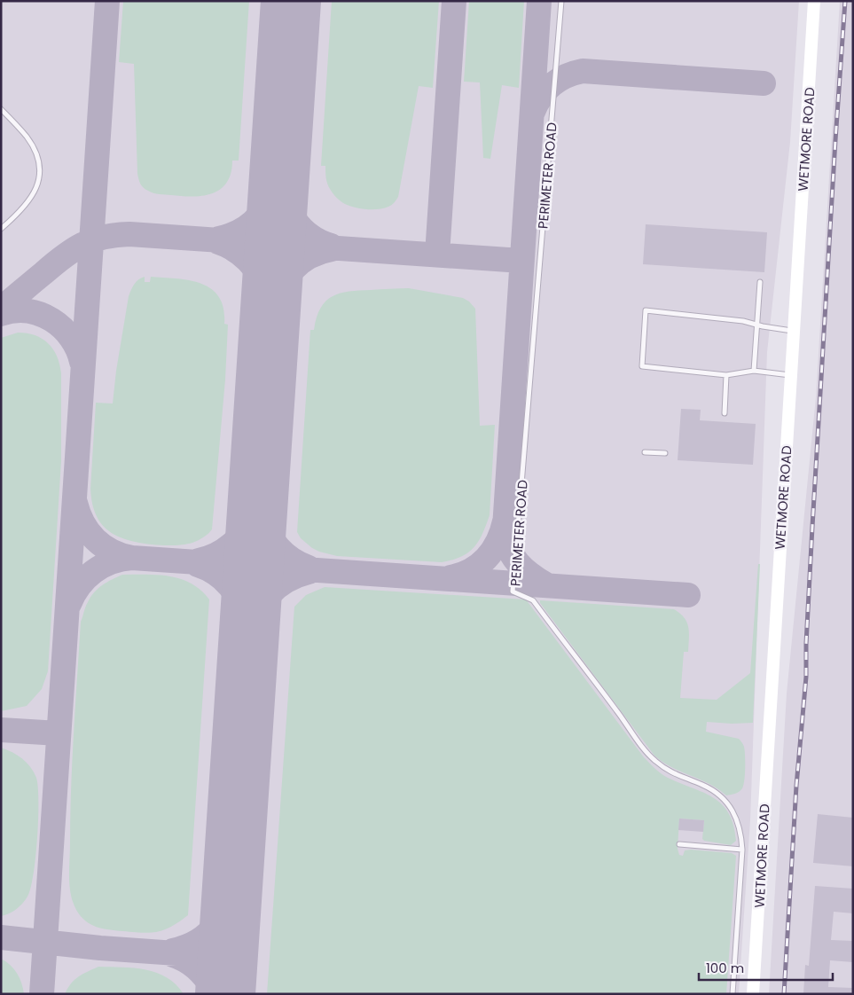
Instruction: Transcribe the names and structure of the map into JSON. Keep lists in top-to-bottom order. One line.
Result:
{"streets":{"main road":["WETMORE ROAD"],"lane":["PERIMETER ROAD"]},"scale_bar":"100 m"}
